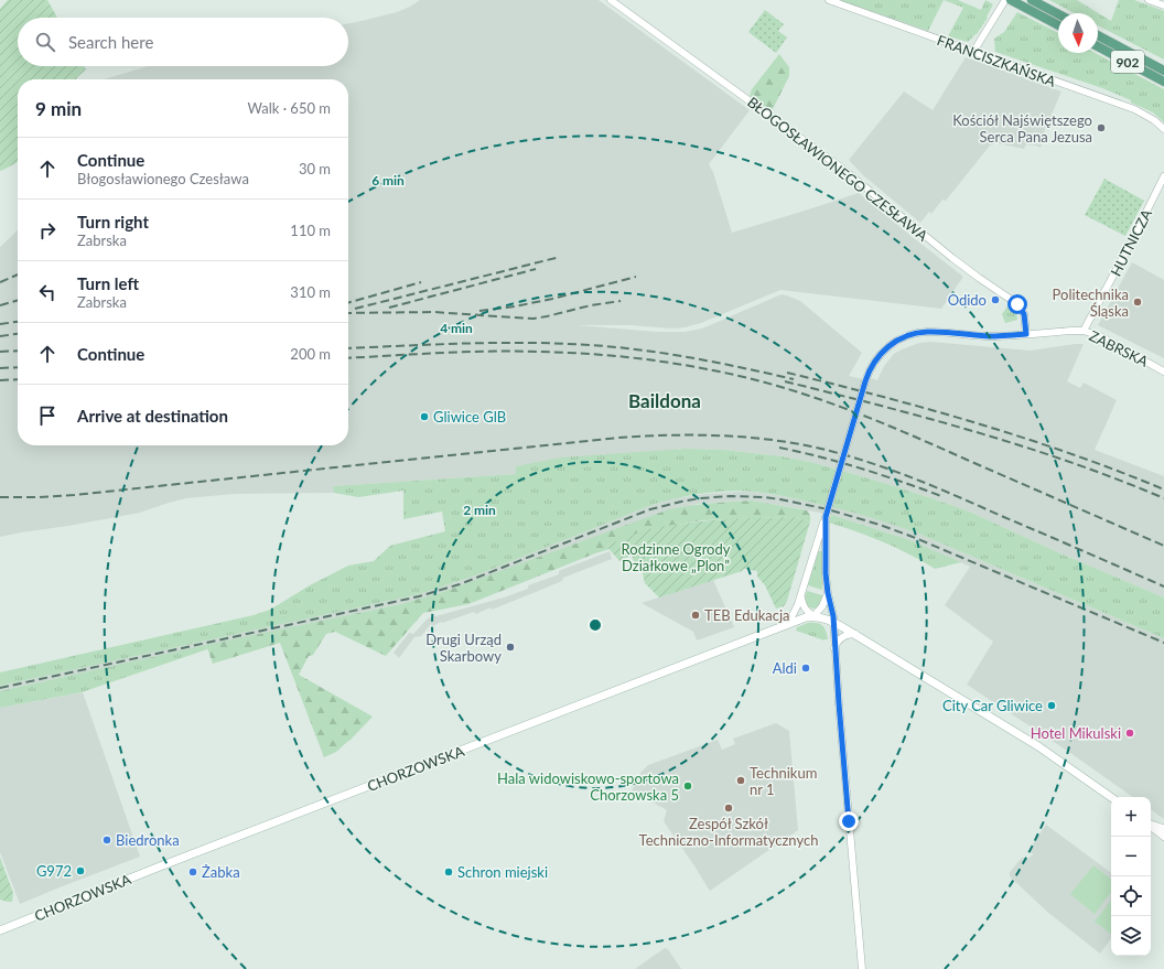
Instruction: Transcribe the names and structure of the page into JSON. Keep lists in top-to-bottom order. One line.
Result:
{"streets":{"main road":["902","CHORZOWSKA"],"street":["FRANCISZKAŃSKA","BŁOGOSŁAWIONEGO CZESŁAWA","HUTNICZA","ZABRSKA"]},"crossings":[["BŁOGOSŁAWIONEGO CZESŁAWA","ZABRSKA"],["HUTNICZA","ZABRSKA"],["ZABRSKA","CHORZOWSKA"]],"districts":["Baildona"],"parks":["Rodzinne Ogrody Działkowe „Plon”"],"places":["Kościół Najświętszego Serca Pana Jezusa","Odido","Politechnika Śląska","Gliwice GlB","TEB Edukacja","Drugi Urząd Skarbowy","Aldi","City Car Gliwice","Hotel Mikulski","Technikum nr 1","Hala widowiskowo-sportowa Chorzowska 5","Zespół Szkół Techniczno-Informatycznych","Biedronka","G972","Żabka","Schron miejski"],"north":"bottom","page":{"search":"Search here","heading":["9 min","Walk · 650 m"],"list":[["Continue","Błogosławionego Czesława","30 m"],["Turn right","Zabrska","110 m"],["Turn left","Zabrska","310 m"],["Continue","200 m"],"Arrive at destination"],"map_buttons":["+","−"]},"rings":["6 min","4 min","2 min"]}
